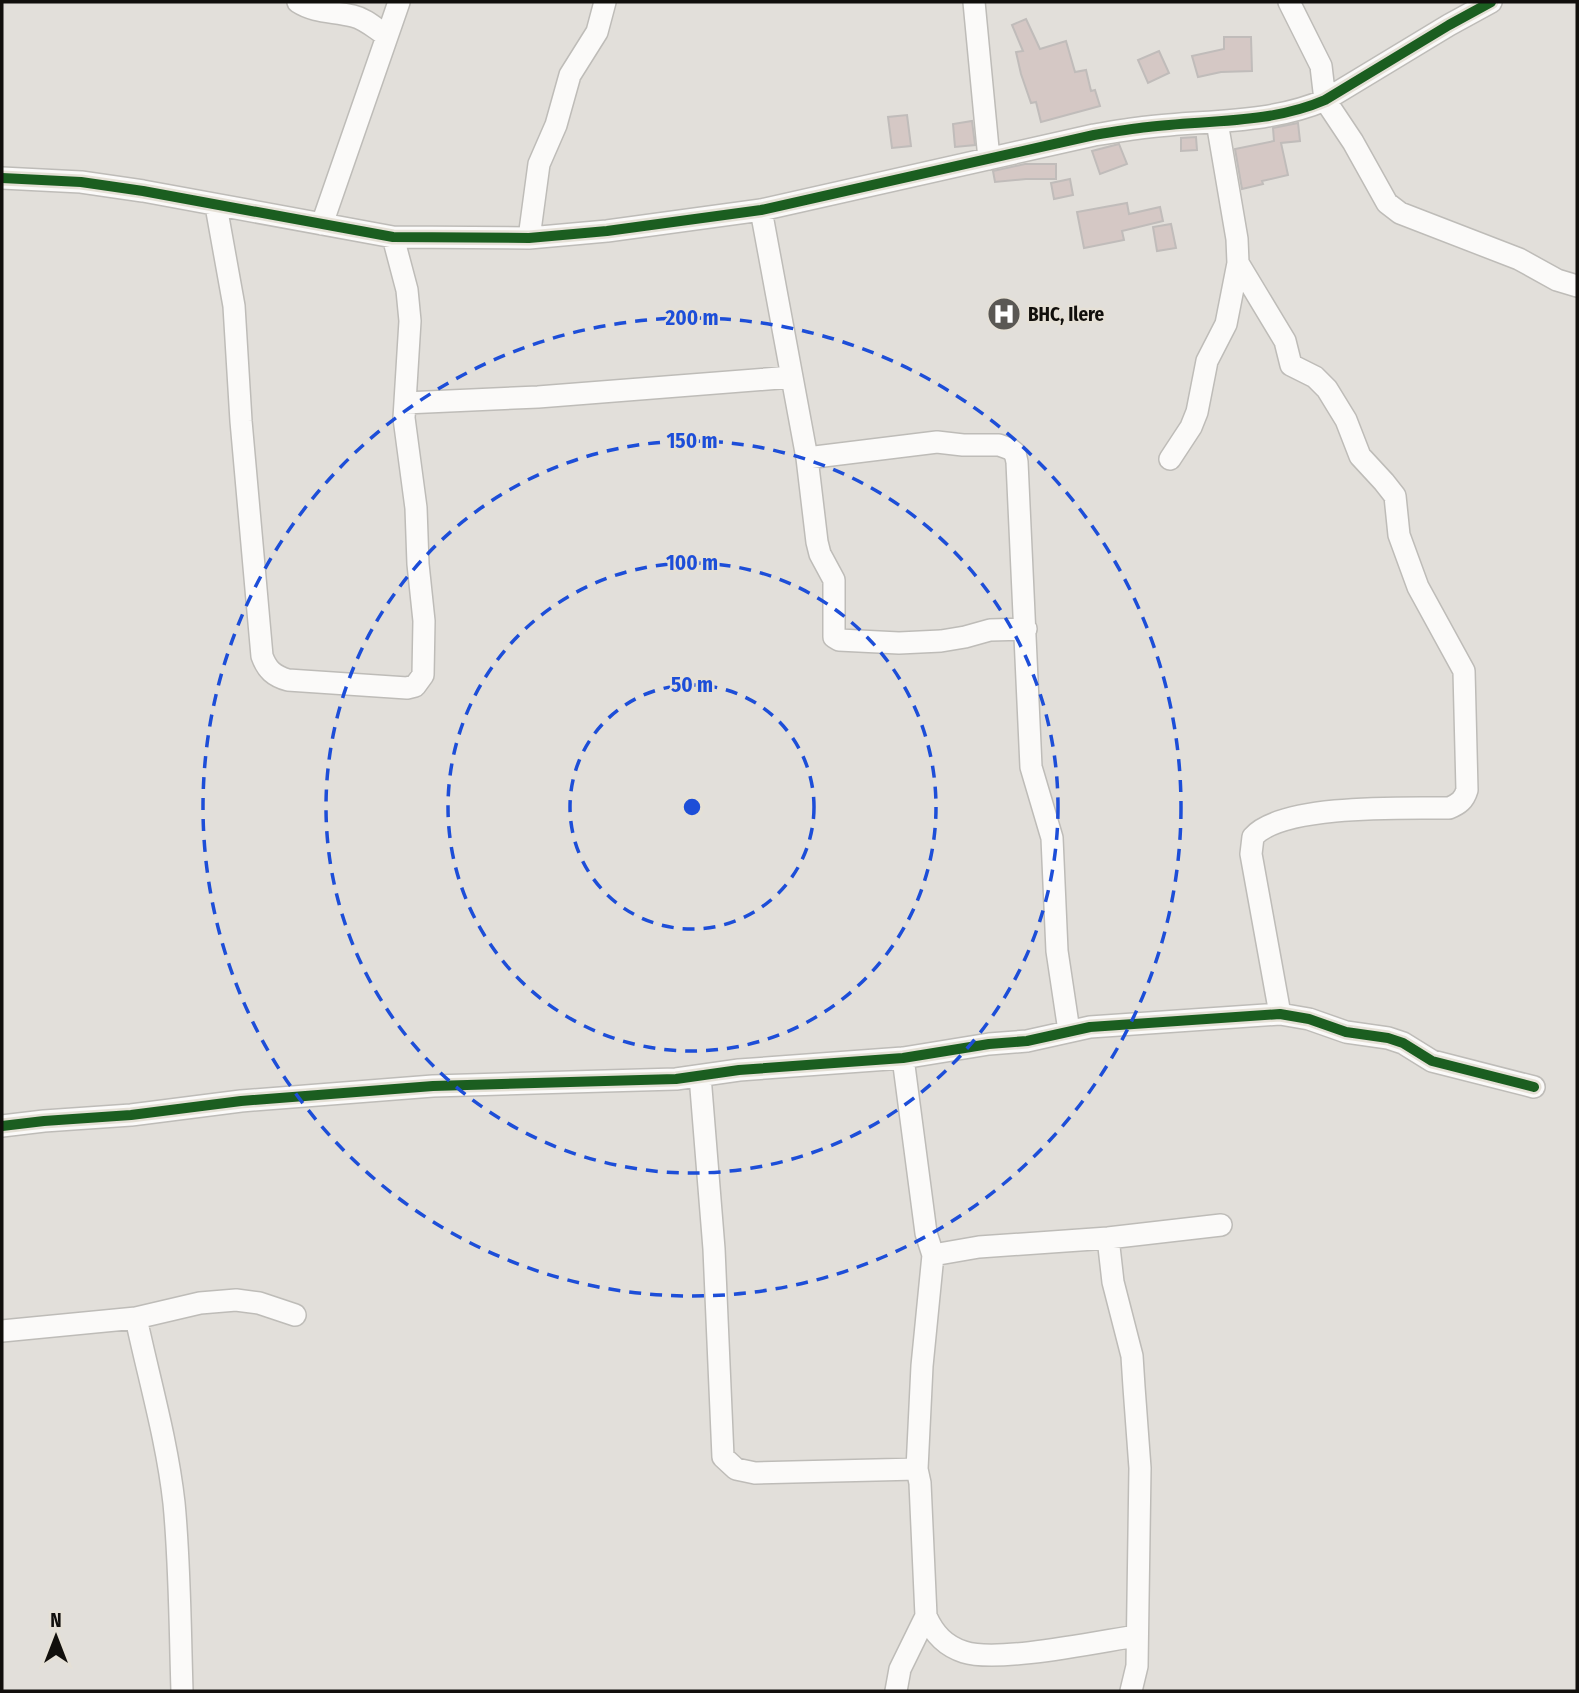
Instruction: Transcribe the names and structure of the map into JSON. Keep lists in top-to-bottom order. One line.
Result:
{"places":{"hospital":["BHC, Ilere"]},"north":"top","rings":["200 m","150 m","100 m","50 m"]}
